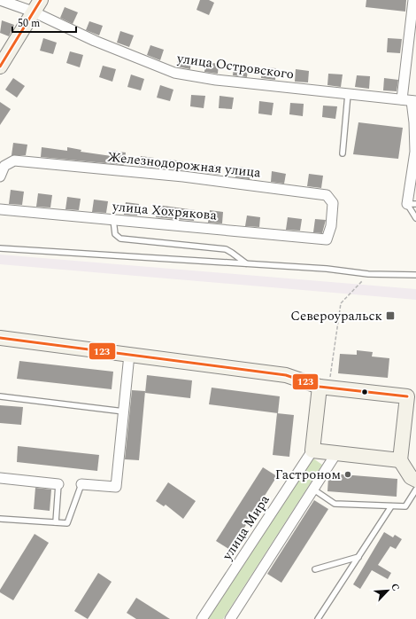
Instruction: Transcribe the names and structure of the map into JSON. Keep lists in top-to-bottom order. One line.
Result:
{"streets":{"street":["улица Островского","Железнодорожная улица","улица Хохрякова","улица Мира"]},"crossings":[["Железнодорожная улица","улица Хохрякова"]],"places":{"transit":["Североуральск"],"other":["Гастроном"]},"lines":["transit line 123"],"scale_bar":"50 m","north":"top right"}
